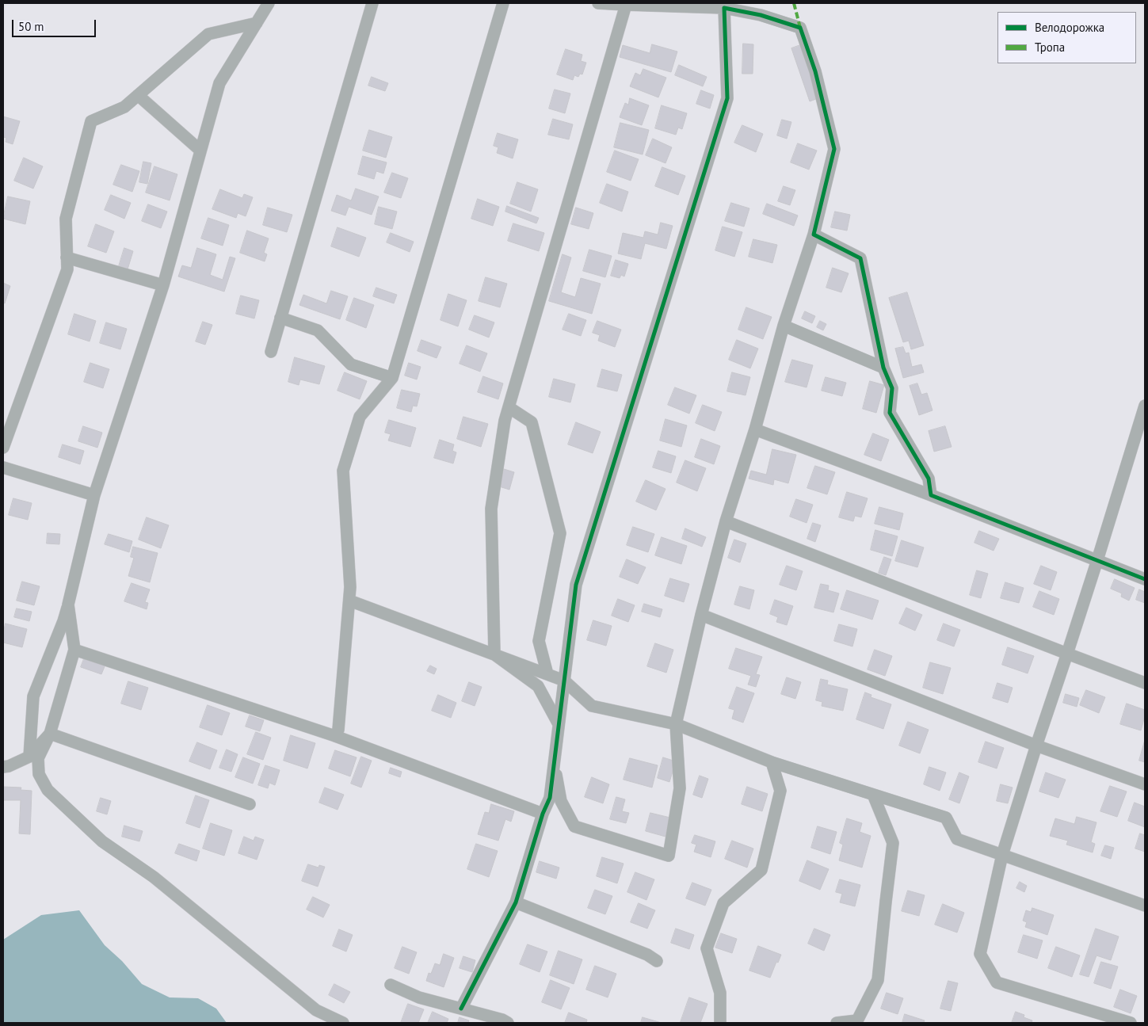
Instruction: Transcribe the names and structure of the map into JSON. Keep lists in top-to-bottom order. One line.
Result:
{"legend":["Велодорожка","Тропа"],"scale_bar":"50 m"}
